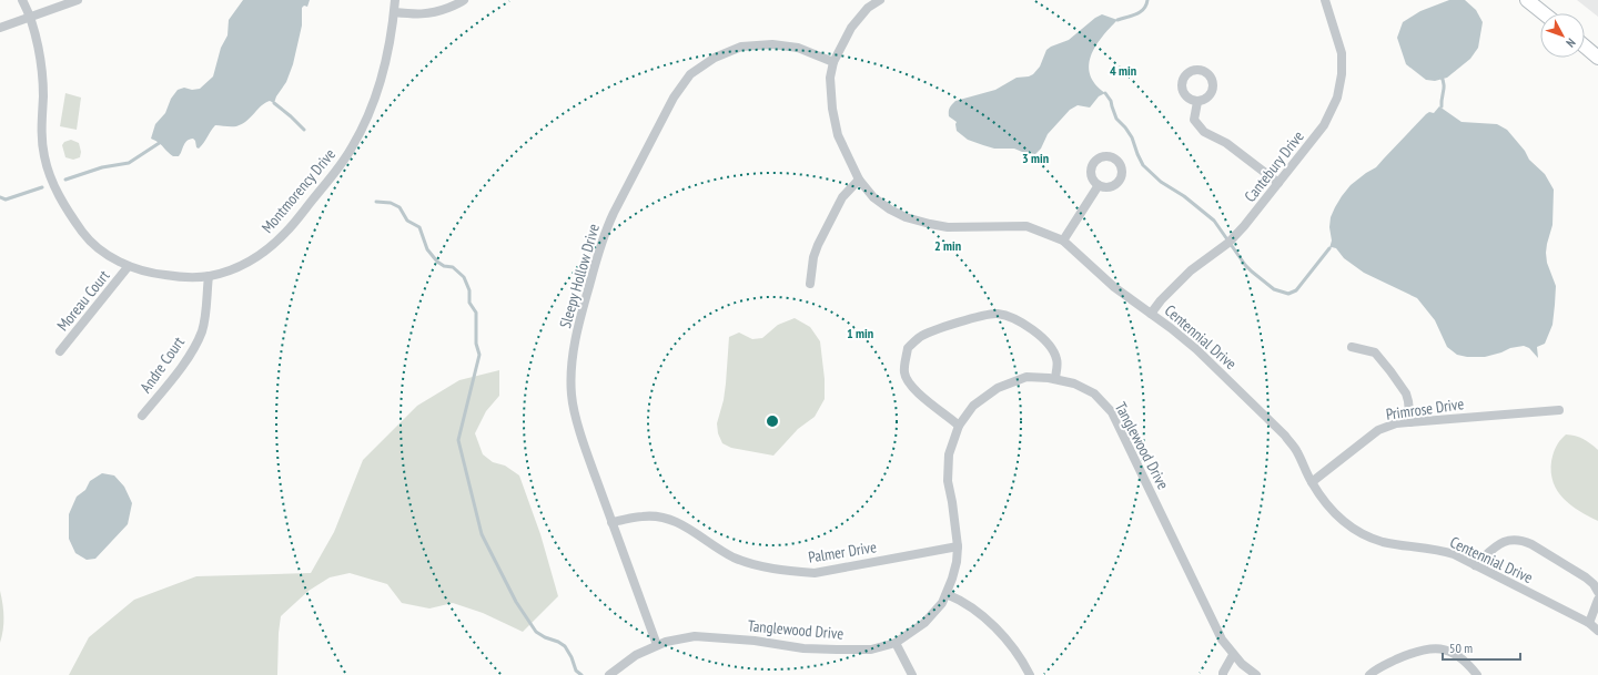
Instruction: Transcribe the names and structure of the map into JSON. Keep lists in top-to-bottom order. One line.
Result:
{"streets":{"street":["Cantebury Drive","Montmorency Drive","Sleepy Hollow Drive","Moreau Court","Centennial Drive","Andre Court","Primrose Drive","Tanglewood Drive","Palmer Drive"]},"crossings":[["Cantebury Drive","Centennial Drive"],["Montmorency Drive","Moreau Court"],["Montmorency Drive","Andre Court"],["Sleepy Hollow Drive","Centennial Drive"],["Sleepy Hollow Drive","Tanglewood Drive"],["Sleepy Hollow Drive","Palmer Drive"],["Centennial Drive","Primrose Drive"],["Tanglewood Drive","Palmer Drive"]],"scale_bar":"50 m","north":"bottom right","rings":["4 min","3 min","2 min","1 min"]}
